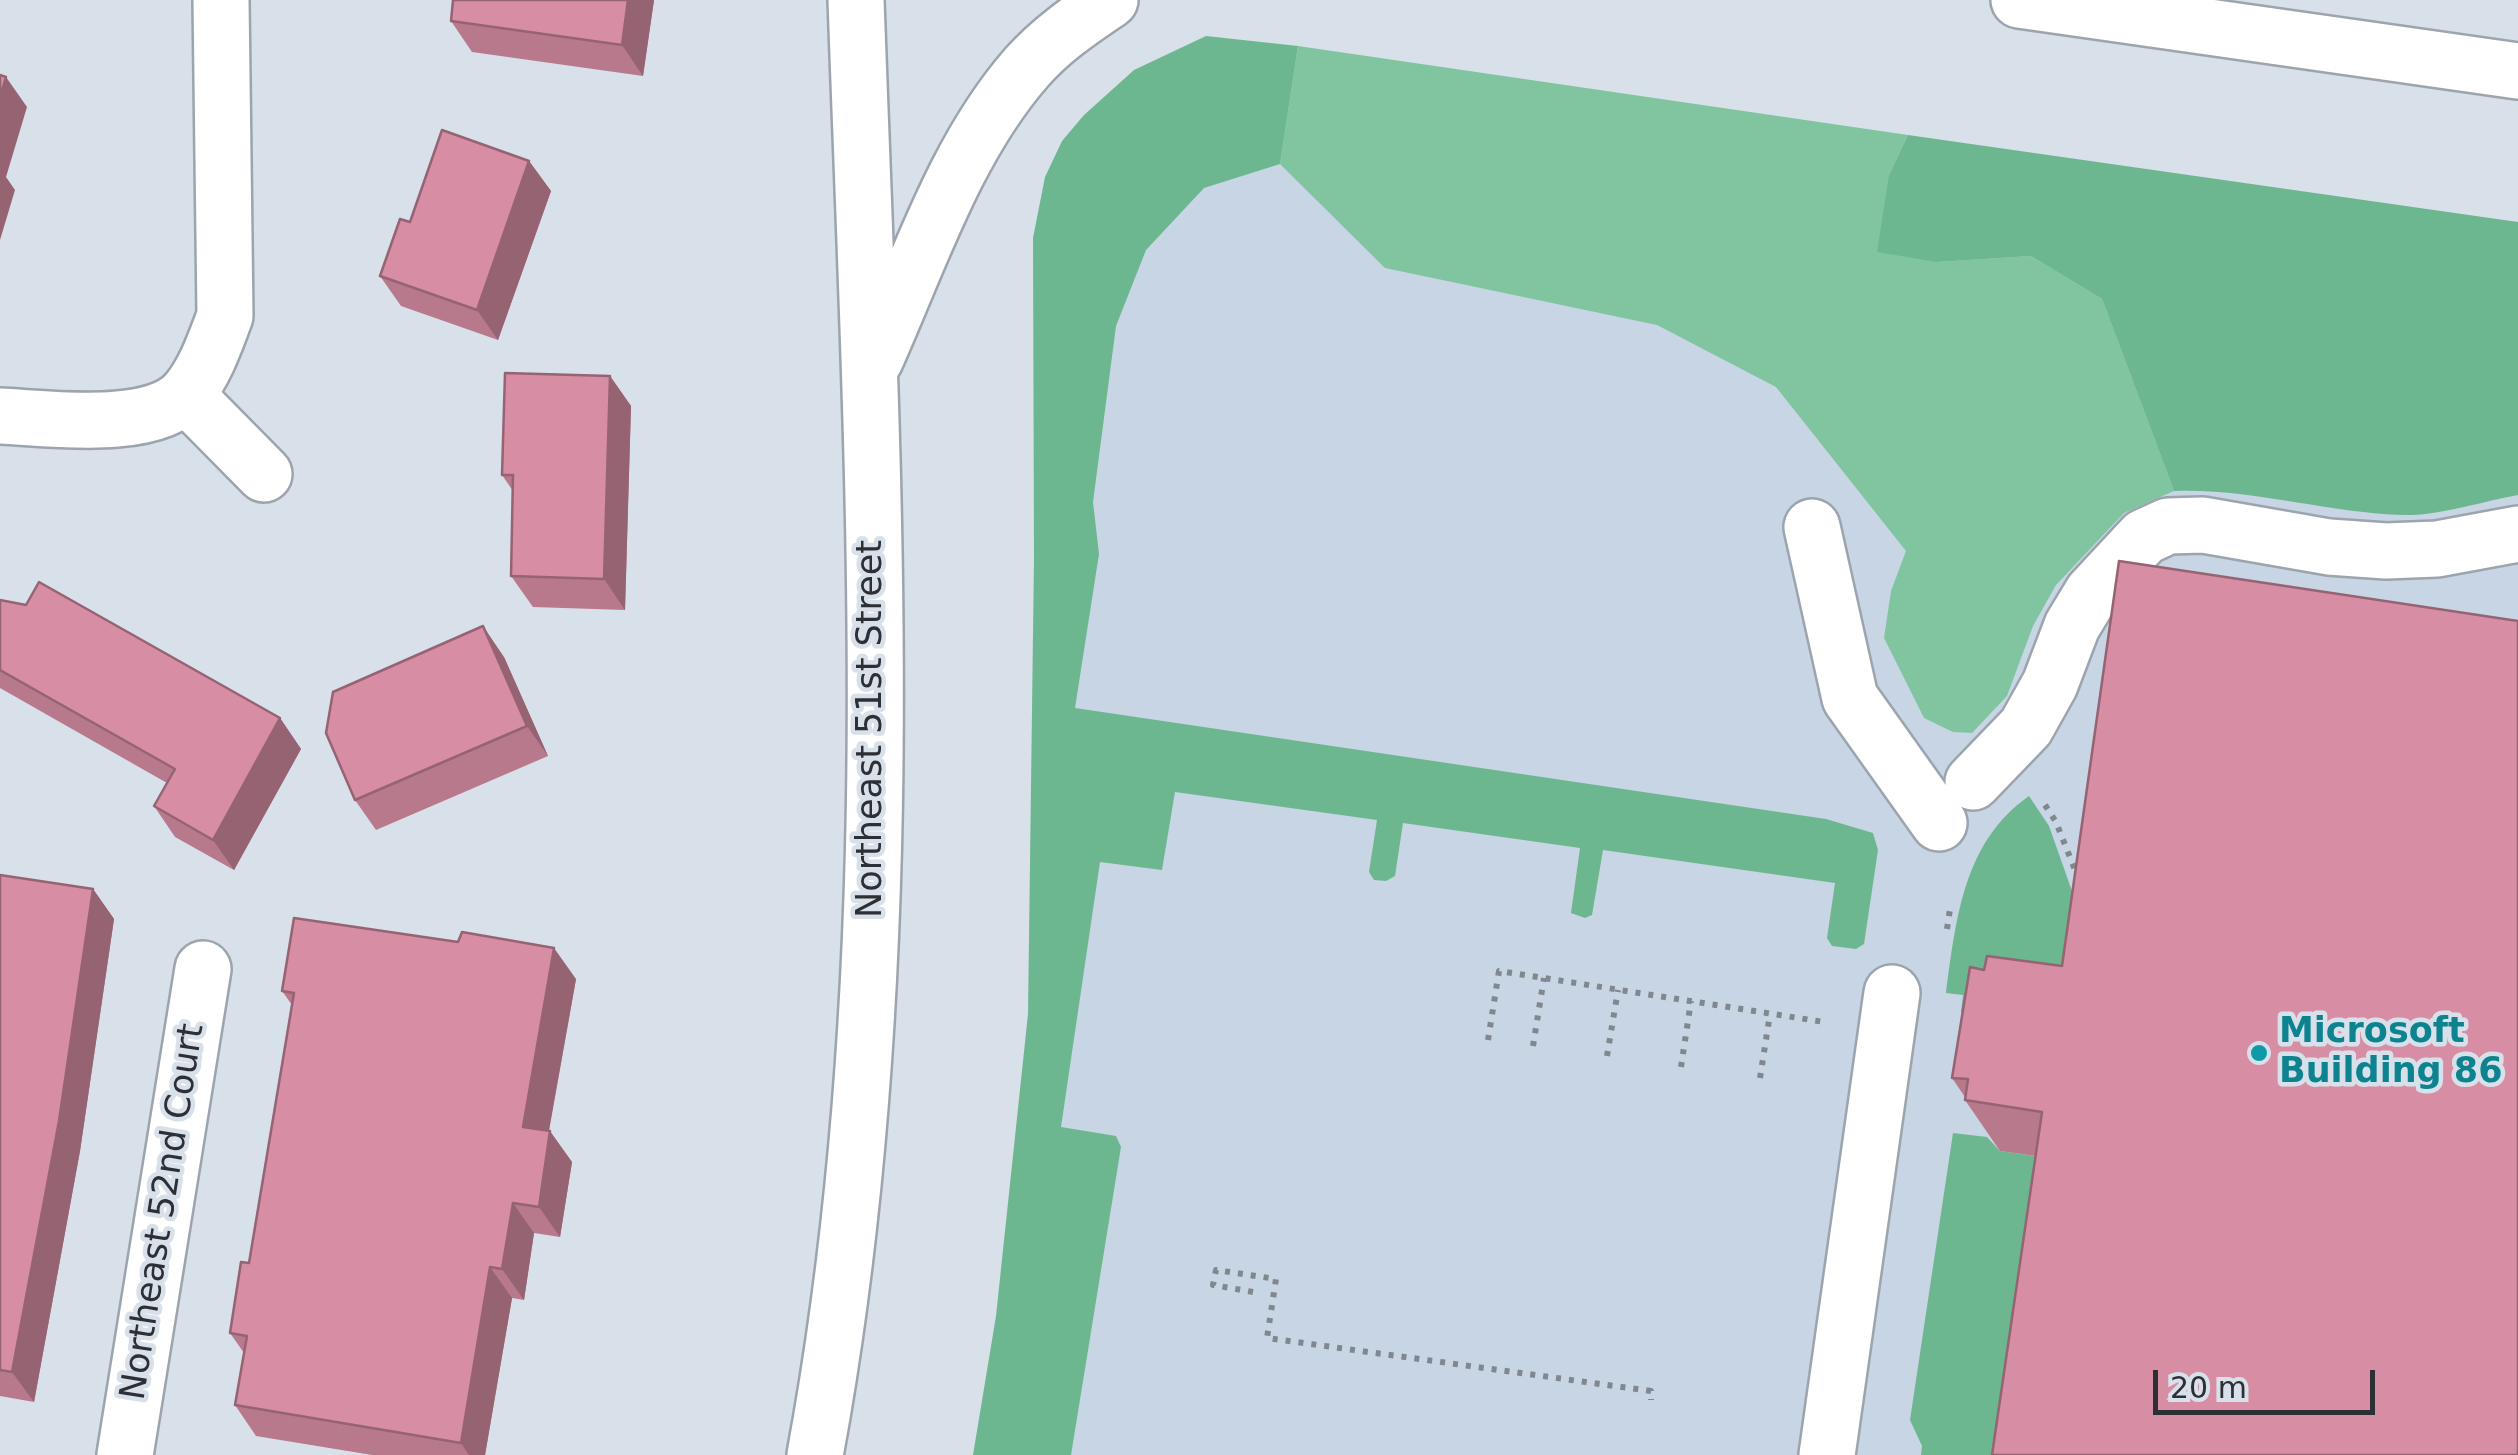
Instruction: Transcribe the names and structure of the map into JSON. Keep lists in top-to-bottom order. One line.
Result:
{"streets":{"main road":["Northeast 51st Street","Northeast 52nd Court"]},"places":["Microsoft Building 86"],"scale_bar":"20 m"}
